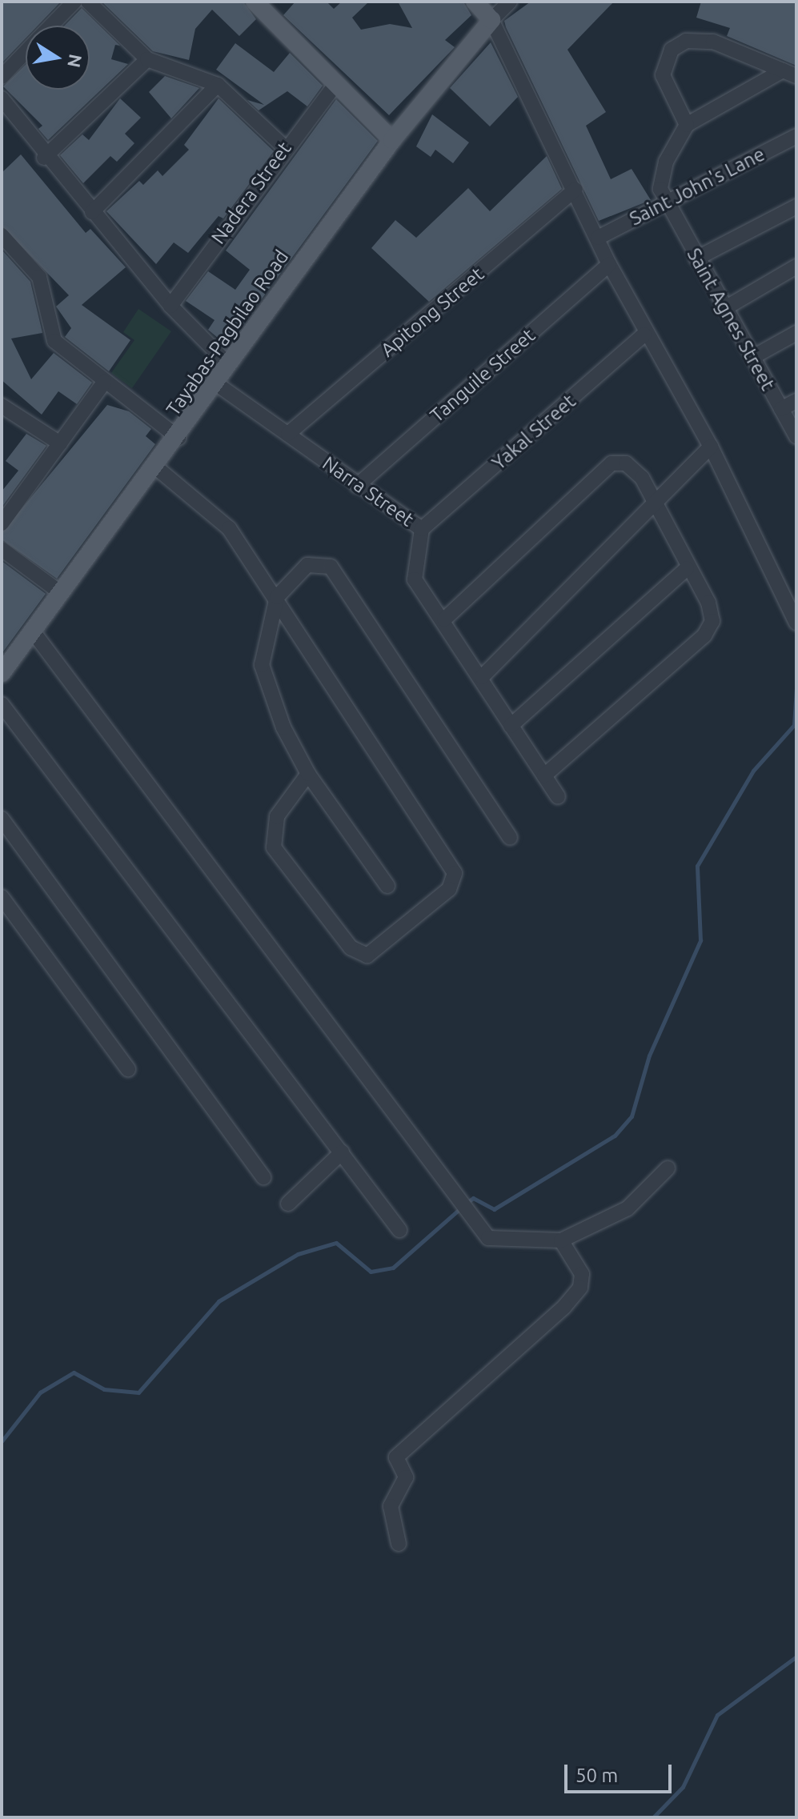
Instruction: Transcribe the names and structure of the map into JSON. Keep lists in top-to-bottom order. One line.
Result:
{"streets":{"main road":["Tayabas-Pagbilao Road"],"street":["Saint John's Lane","Nadera Street","Apitong Street","Saint Agnes Street","Tanguile Street","Yakal Street","Narra Street"]},"crossings":[["Saint John's Lane","Saint Agnes Street"],["Apitong Street","Narra Street"],["Tayabas-Pagbilao Road","Narra Street"],["Tanguile Street","Narra Street"],["Yakal Street","Narra Street"]],"scale_bar":"50 m","north":"right"}
